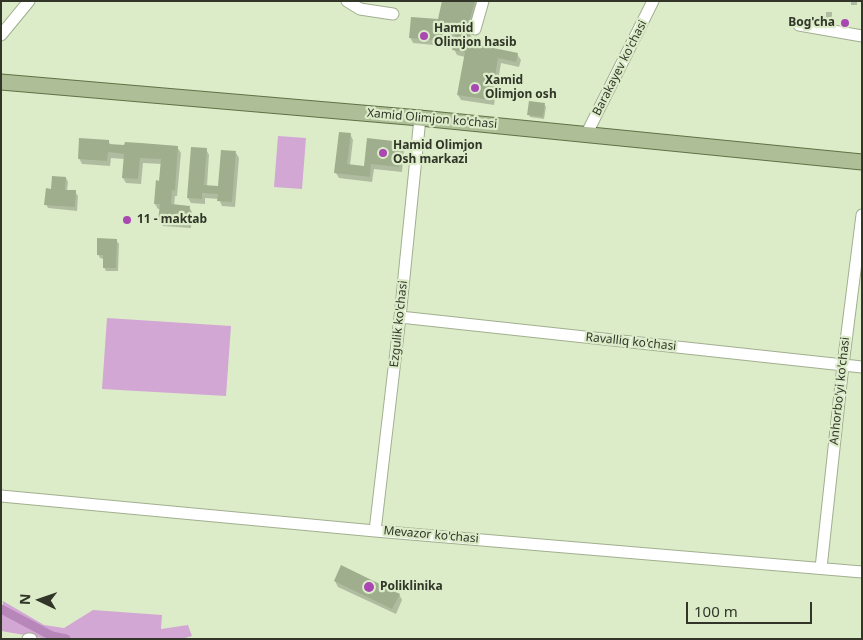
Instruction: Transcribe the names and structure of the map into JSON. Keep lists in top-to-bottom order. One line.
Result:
{"streets":{"main road":["Xamid Olimjon ko'chasi"],"street":["Barakayev ko'chasi","Ezgulik ko'chasi","Ravalliq ko'chasi","Anhorbo'yi ko'chasi","Mevazor ko'chasi"]},"crossings":[["Barakayev ko'chasi","Xamid Olimjon ko'chasi"],["Xamid Olimjon ko'chasi","Ezgulik ko'chasi"],["Ezgulik ko'chasi","Ravalliq ko'chasi"],["Ezgulik ko'chasi","Mevazor ko'chasi"],["Ravalliq ko'chasi","Anhorbo'yi ko'chasi"],["Anhorbo'yi ko'chasi","Mevazor ko'chasi"]],"places":["Bog'cha","Hamid Olimjon hasib","Xamid Olimjon osh","Hamid Olimjon Osh markazi","11 - maktab","Poliklinika"],"scale_bar":"100 m","north":"left"}
